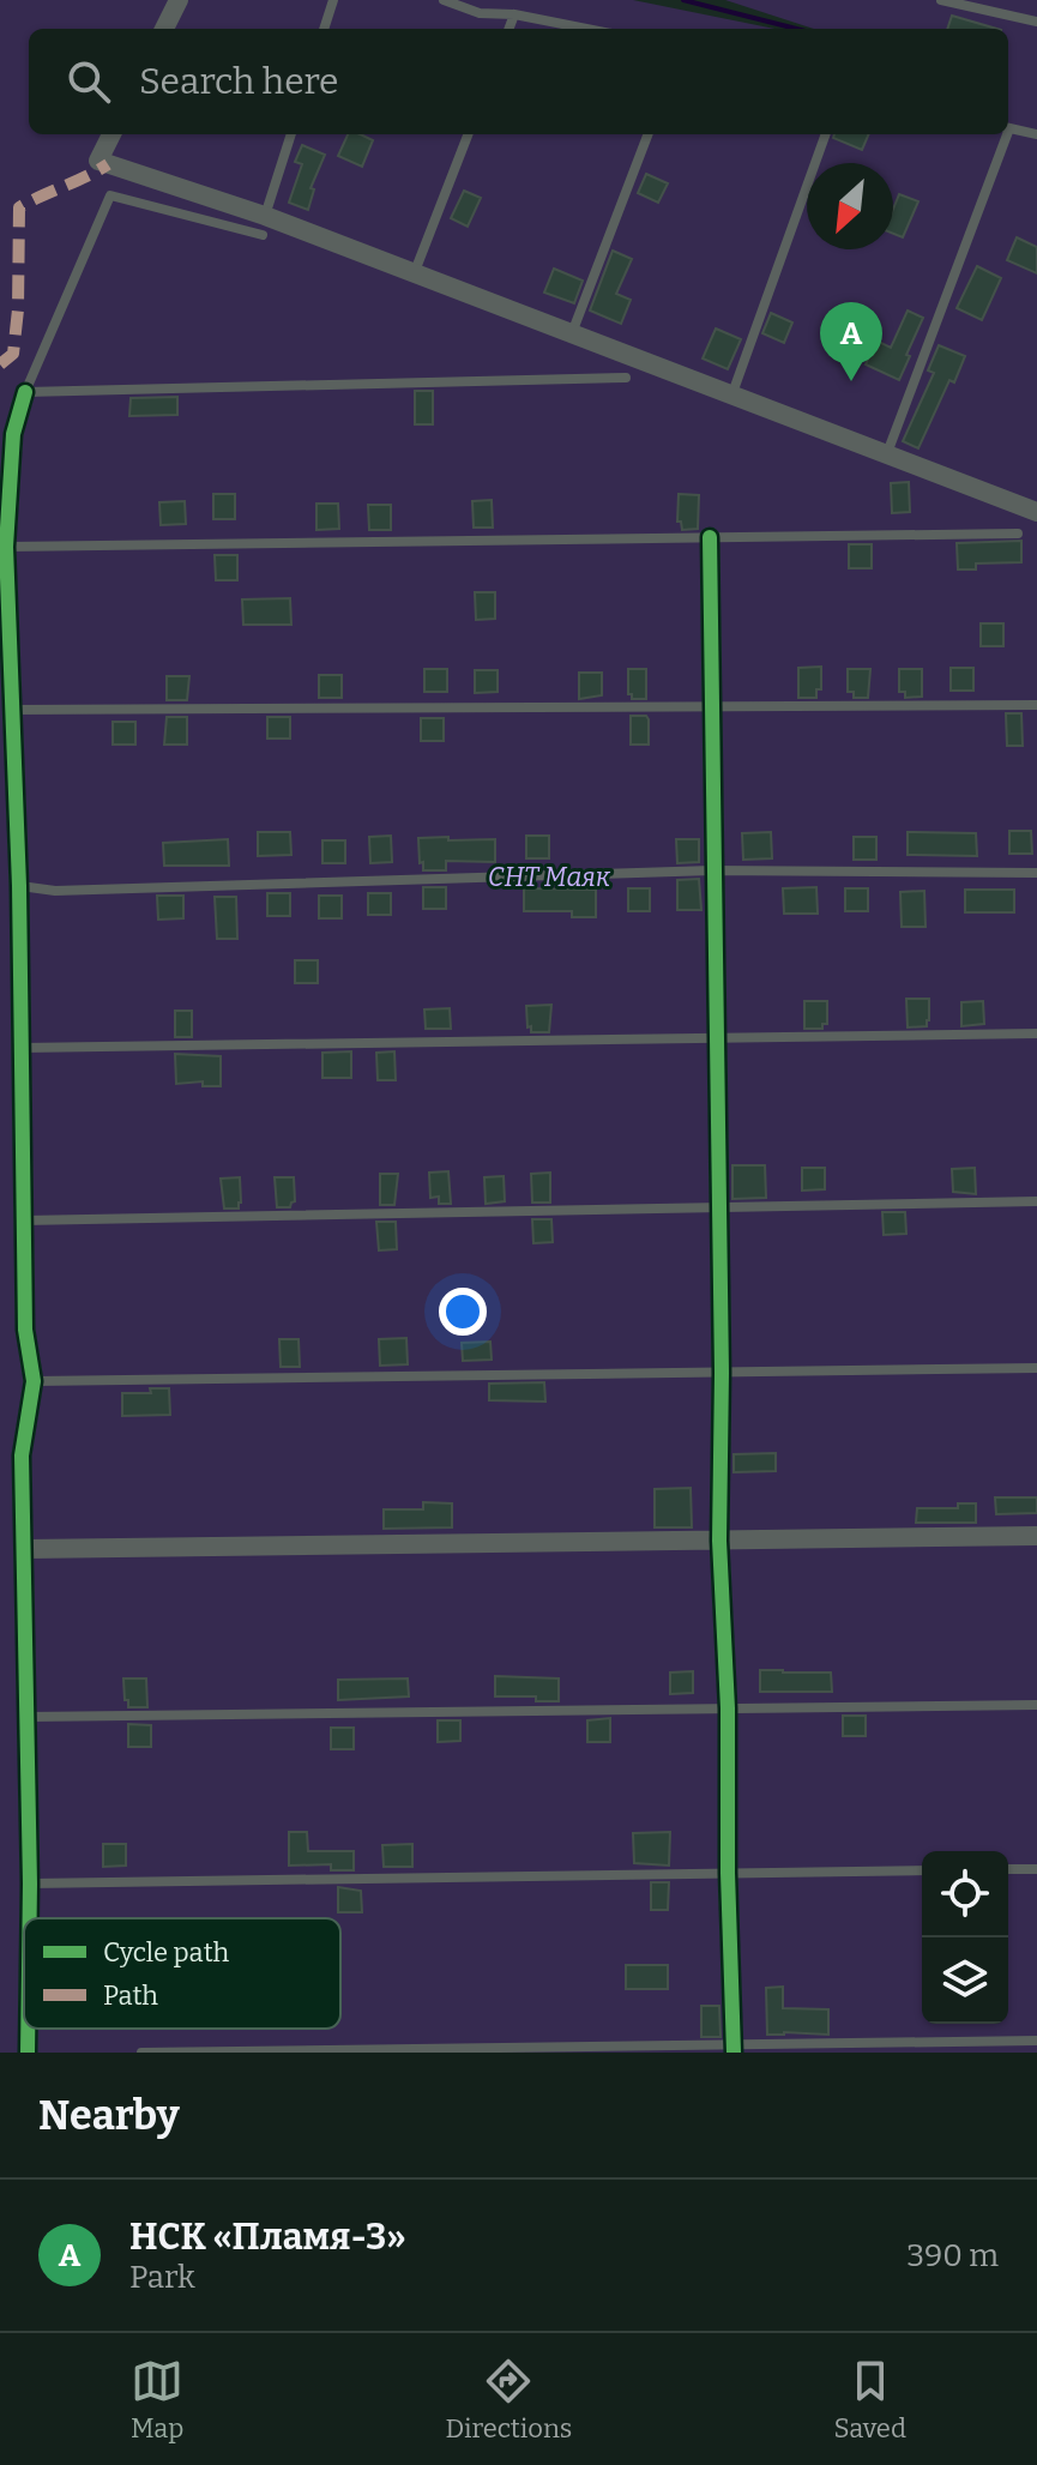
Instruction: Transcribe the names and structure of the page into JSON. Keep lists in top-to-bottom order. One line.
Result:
{"parks":["СНТ Маяк"],"legend":["Cycle path","Path"],"north":"bottom left","page":{"search":"Search here","pins":"A","heading":"Nearby","list":[{"mark":"A","name":"НСК «Пламя-3»","note":"Park","value":"390 m"}],"nav":["Map","Directions","Saved"]}}
